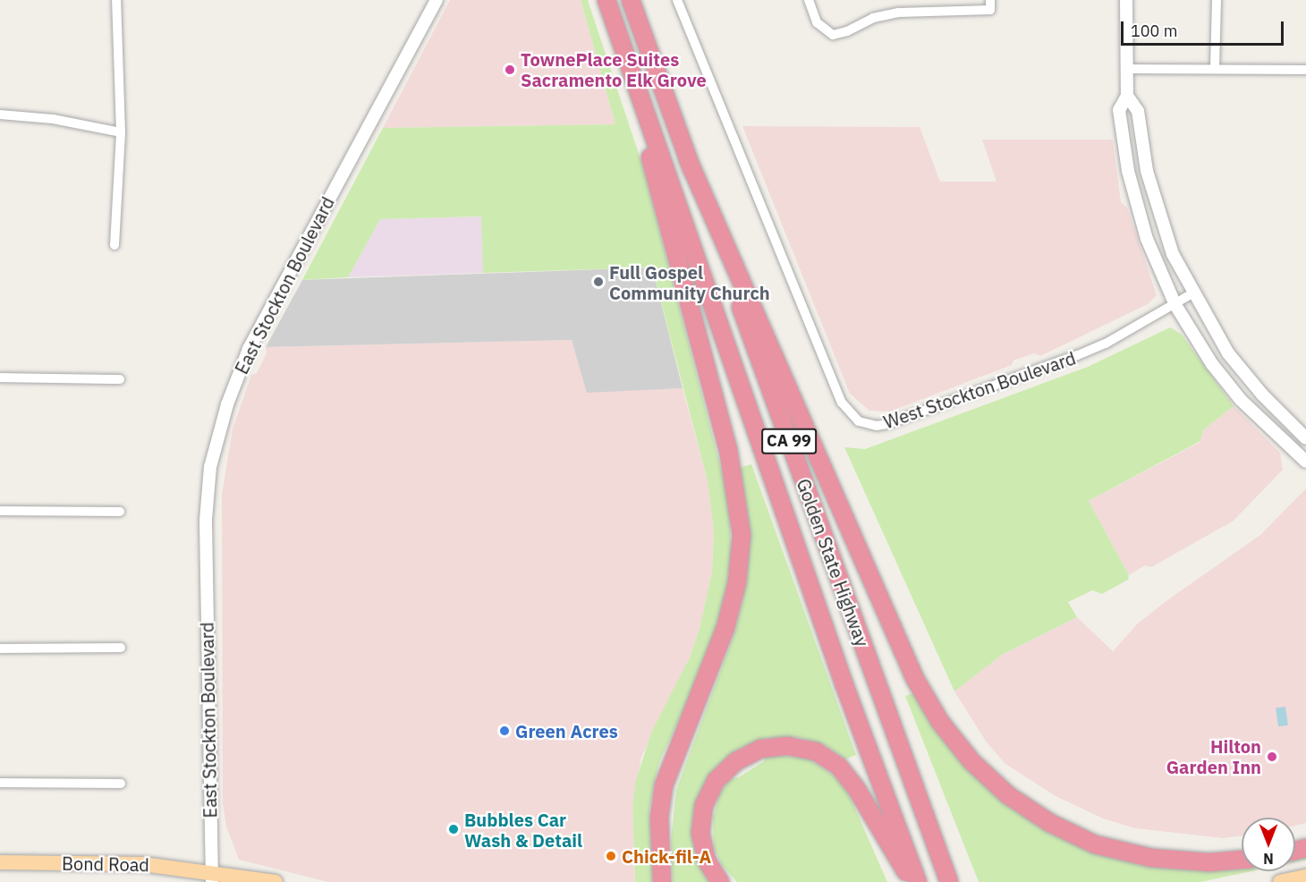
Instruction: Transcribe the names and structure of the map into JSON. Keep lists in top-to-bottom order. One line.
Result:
{"streets":{"highway":["CA 99","Golden State Highway"],"main road":["Bond Road"],"street":["East Stockton Boulevard","West Stockton Boulevard"]},"crossings":[["East Stockton Boulevard","Bond Road"]],"places":["TownePlace Suites Sacramento Elk Grove","Full Gospel Community Church","Green Acres","Hilton Garden Inn","Bubbles Car Wash & Detail","Chick-fil-A"],"scale_bar":"100 m","north":"bottom"}
